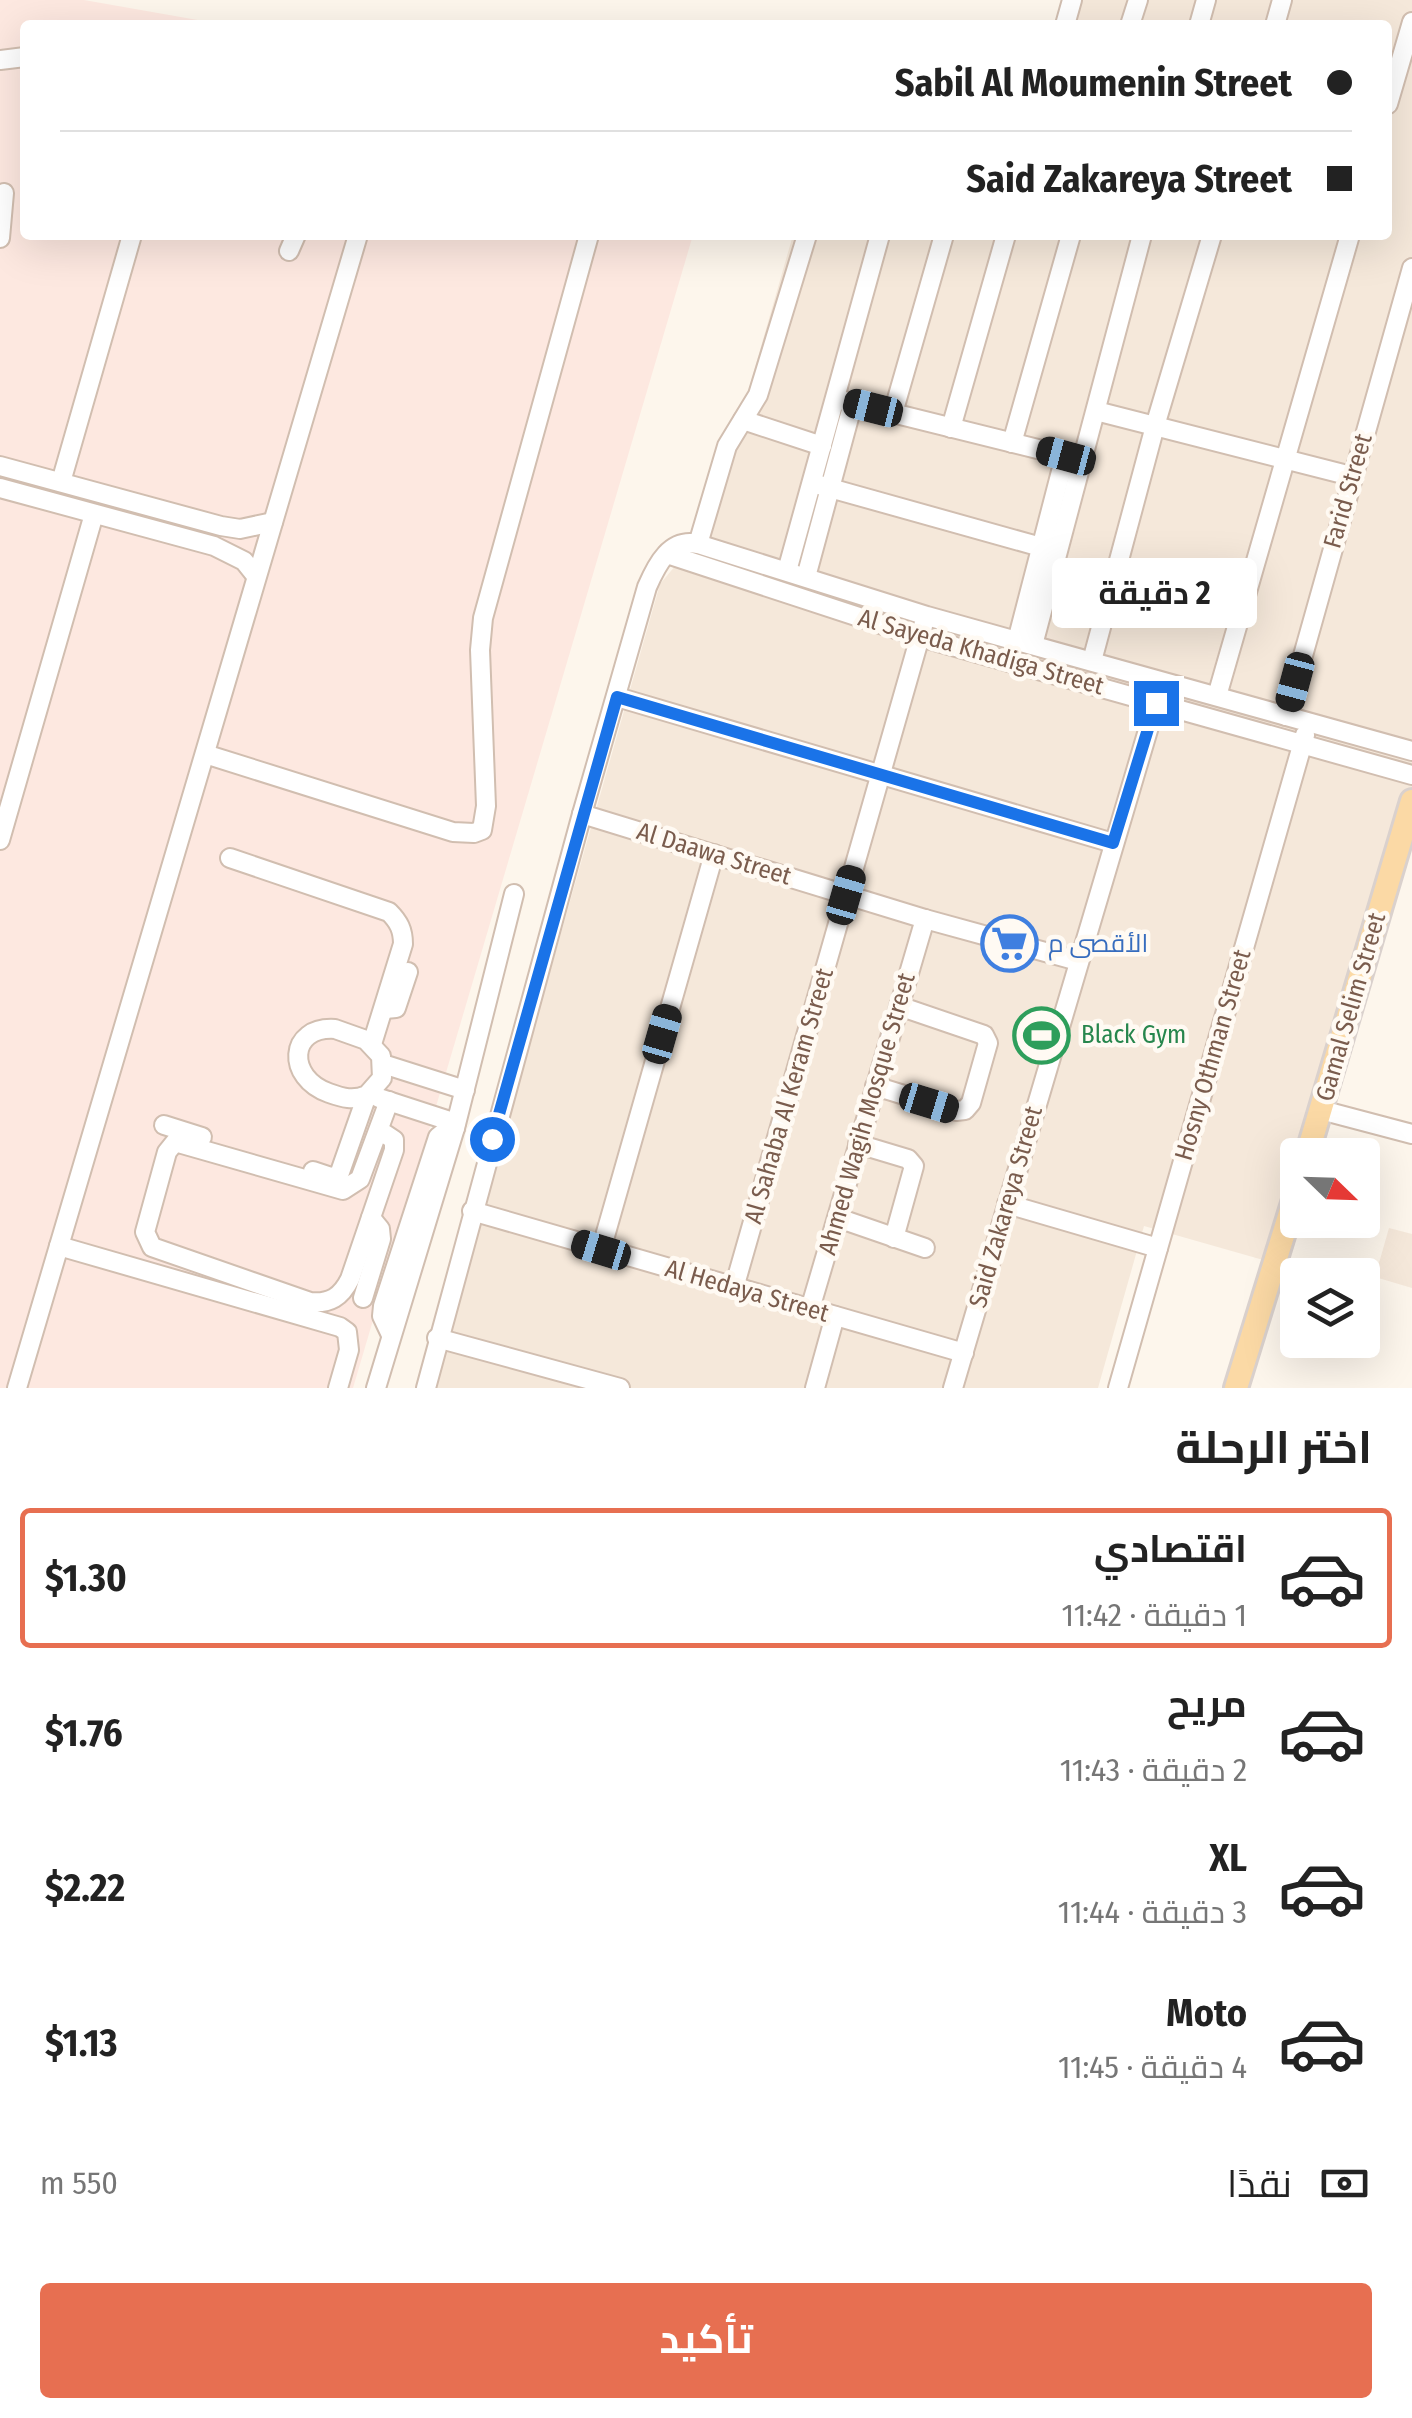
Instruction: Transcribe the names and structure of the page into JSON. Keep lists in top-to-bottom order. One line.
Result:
{"streets":{"main road":["Gamal Selim Street"],"street":["Farid Street","Al Sayeda Khadiga Street","Al Daawa Street","Hosny Othman Street","Al Sahaba Al Keram Street","Ahmed Wagih Mosque Street","Said Zakareya Street","Al Hedaya Street"]},"crossings":[["Farid Street","Al Sayeda Khadiga Street"],["Al Sayeda Khadiga Street","Hosny Othman Street"],["Al Sayeda Khadiga Street","Al Sahaba Al Keram Street"],["Al Sayeda Khadiga Street","Said Zakareya Street"],["Al Daawa Street","Al Sahaba Al Keram Street"],["Al Daawa Street","Ahmed Wagih Mosque Street"],["Al Daawa Street","Said Zakareya Street"],["Al Sahaba Al Keram Street","Al Hedaya Street"],["Ahmed Wagih Mosque Street","Al Hedaya Street"],["Said Zakareya Street","Al Hedaya Street"]],"places":{"supermarket":["الأقصى م"],"sports":["Black Gym"]},"north":"bottom right","page":{"banner":["Sabil Al Moumenin Street","Said Zakareya Street"],"bubble":"2 دقيقة","heading":"اختر الرحلة","list":[{"name":"اقتصادي","note":"1 دقيقة · 11:42","value":"$1.30"},{"name":"مريح","note":"2 دقيقة · 11:43","value":"$1.76"},{"name":"XL","note":"3 دقيقة · 11:44","value":"$2.22"},{"name":"Moto","note":"4 دقيقة · 11:45","value":"$1.13"}],"pay":["نقدًا","550 m"],"buttons":"تأكيد"}}
